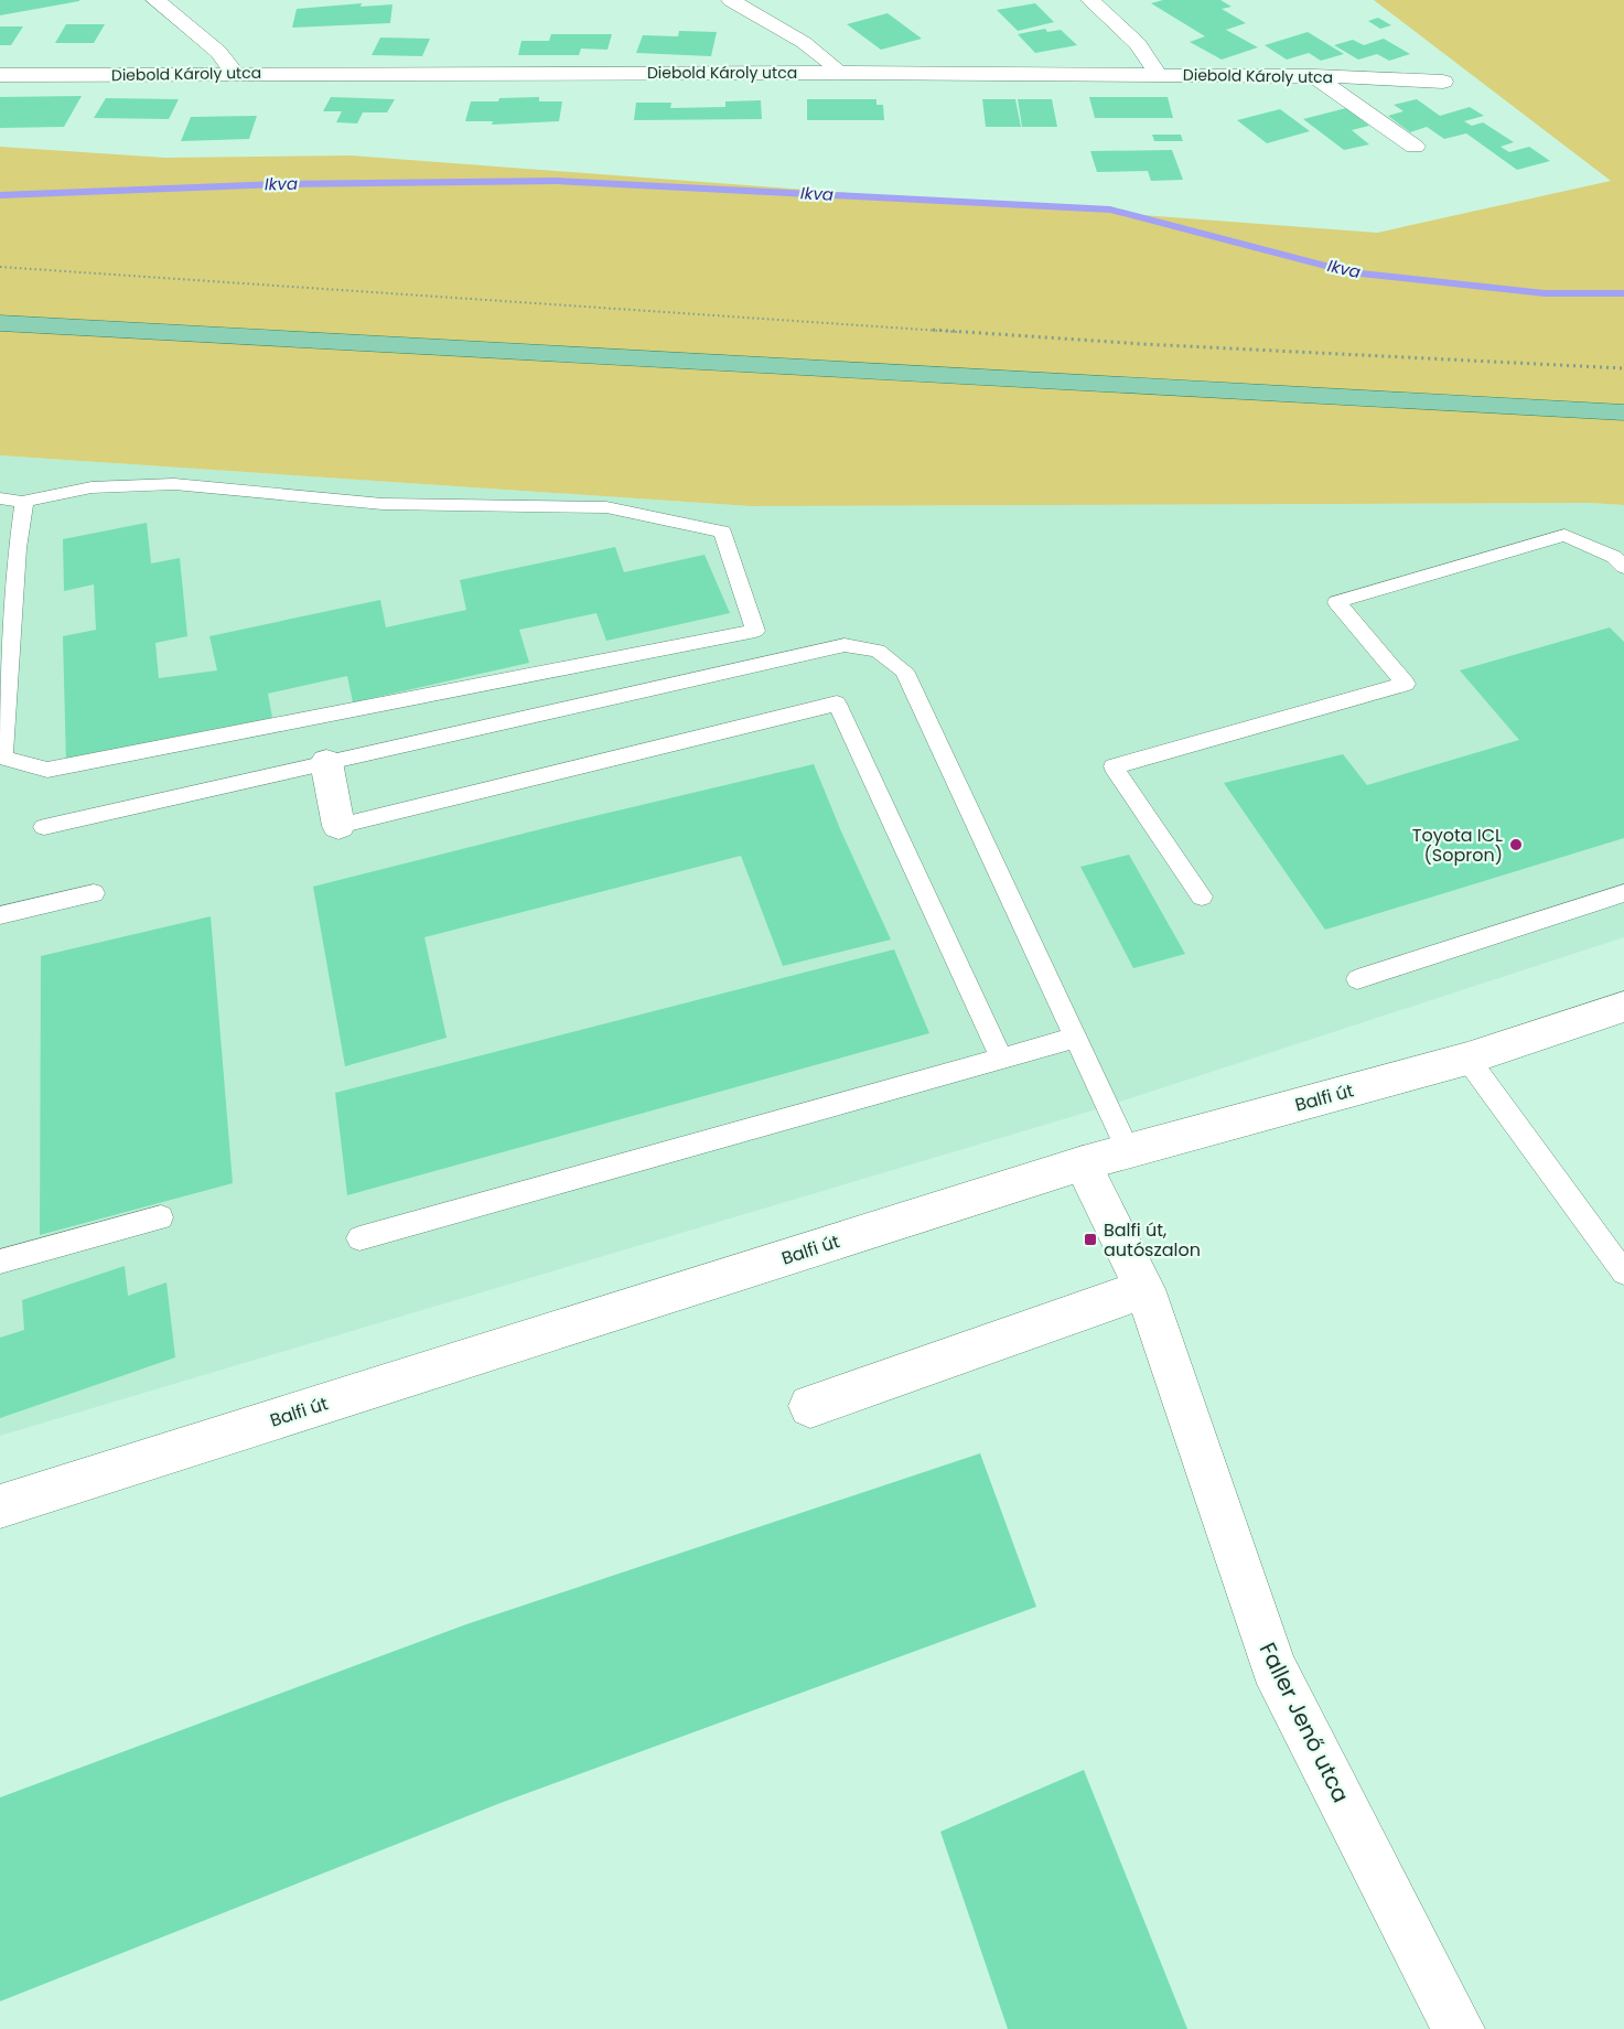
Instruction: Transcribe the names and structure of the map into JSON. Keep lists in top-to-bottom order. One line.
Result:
{"streets":{"street":["Diebold Károly utca","Balfi út","Faller Jenő utca"]},"crossings":[["Balfi út","Faller Jenő utca"]],"water":["Ikva"],"places":{"other":["Toyota ICL (Sopron)"],"transit":["Balfi út, autószalon"]}}
